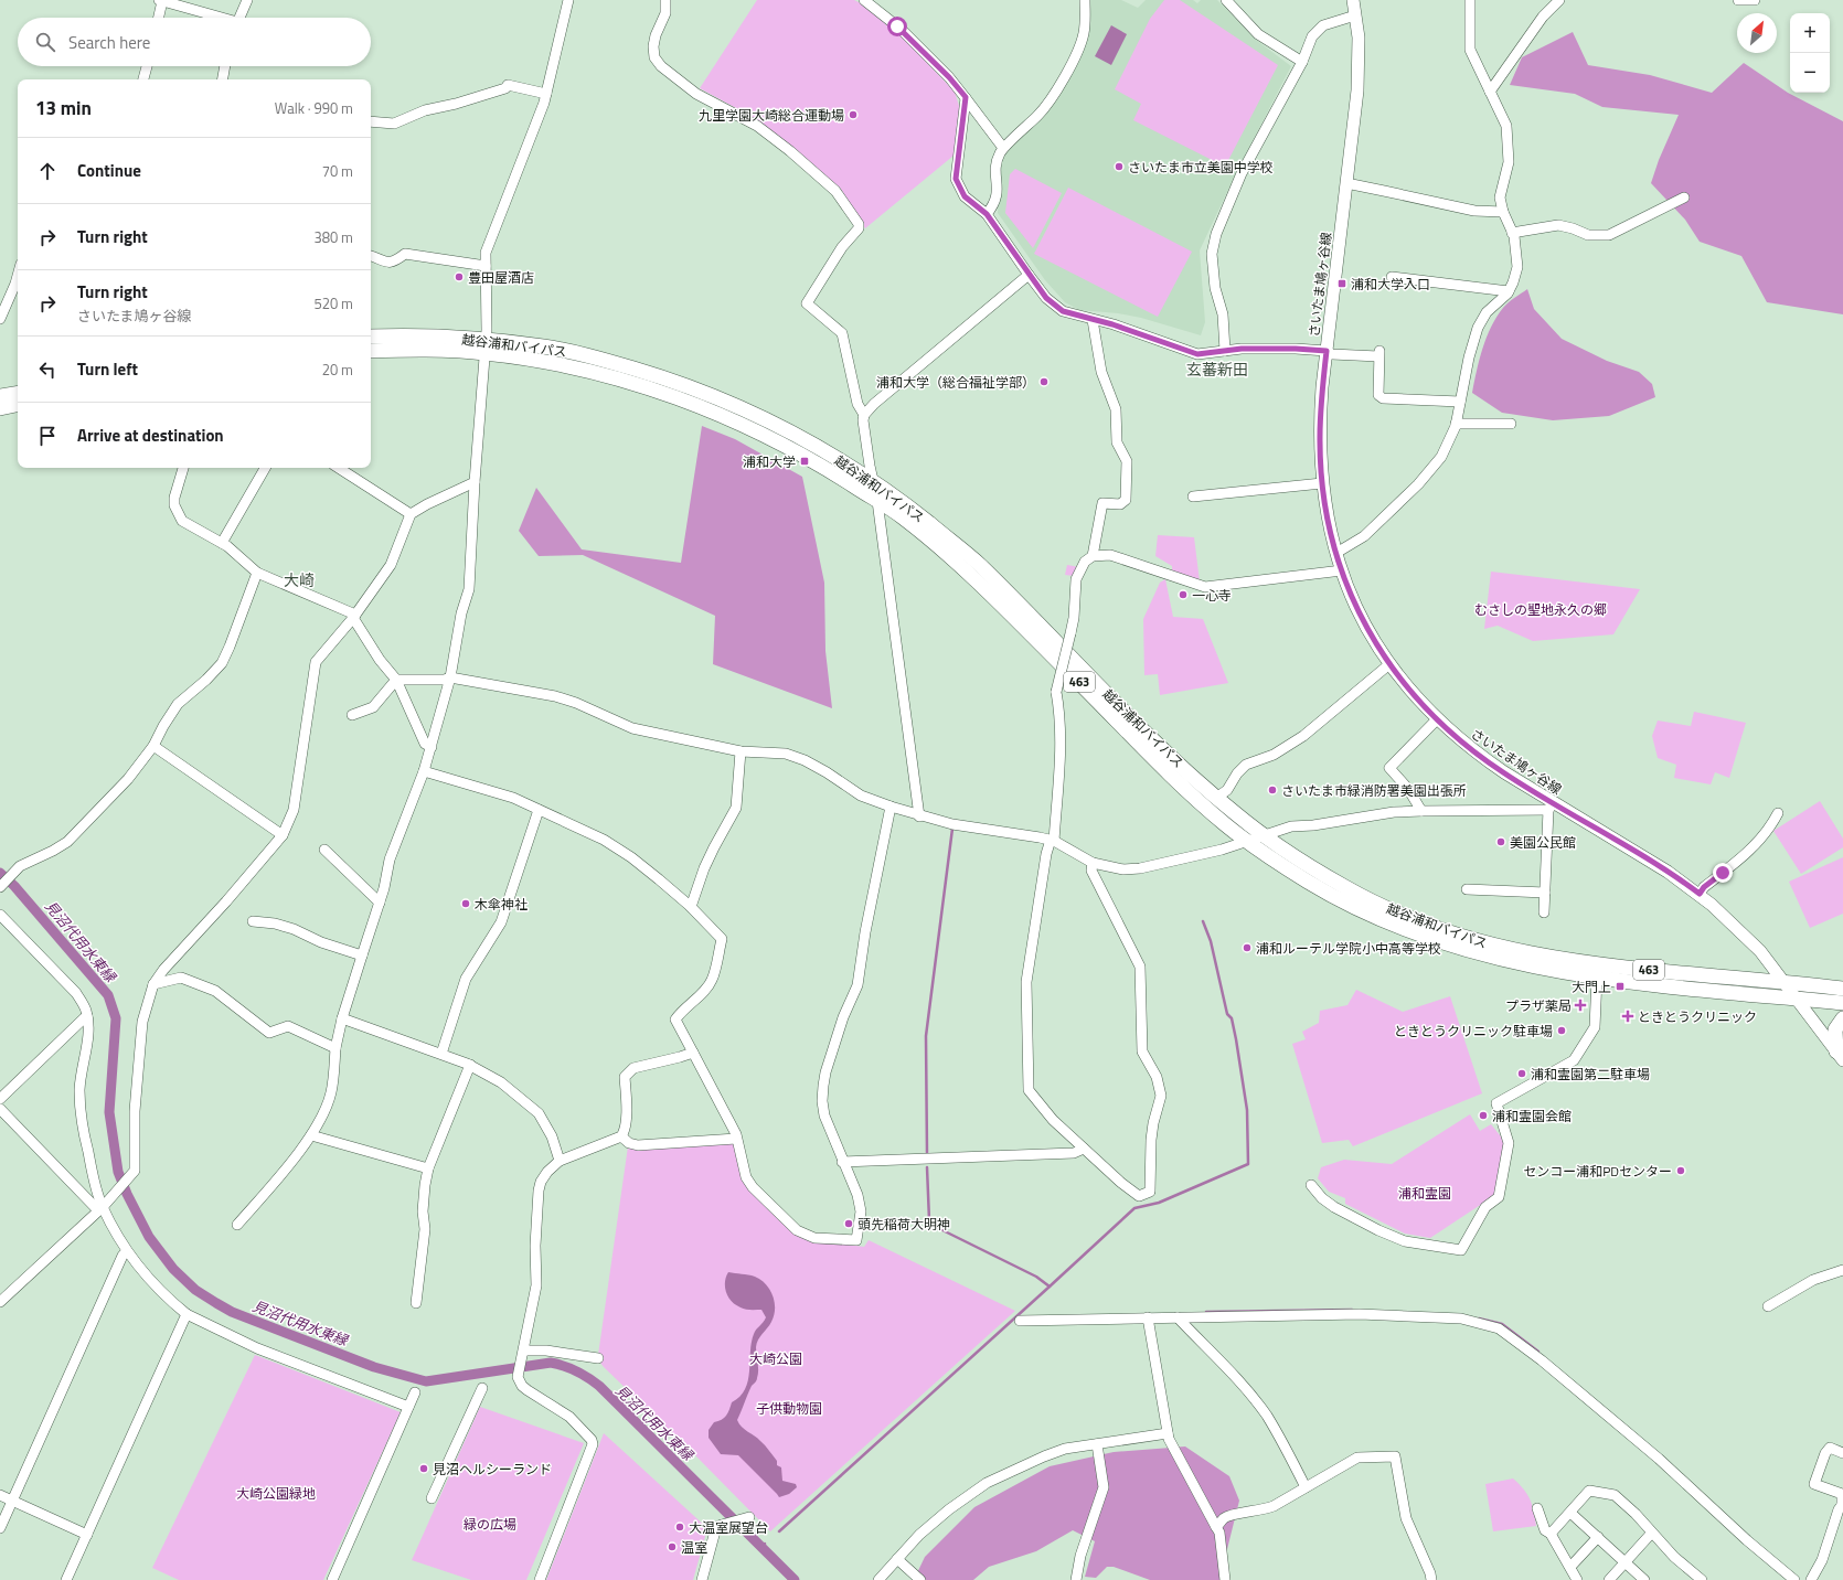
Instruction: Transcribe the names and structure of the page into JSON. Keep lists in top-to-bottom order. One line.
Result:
{"streets":{"highway":["越谷浦和バイパス","463"],"main road":["さいたま鳩ヶ谷線"]},"crossings":[["さいたま鳩ヶ谷線","越谷浦和バイパス"]],"districts":["玄蕃新田","大崎"],"water":["見沼代用水東縁"],"parks":["むさしの聖地永久の郷","浦和霊園","大崎公園","子供動物園","大崎公園緑地","緑の広場"],"places":{"other":["九里学園大崎総合運動場","さいたま市立美園中学校","豊田屋酒店","浦和大学（総合福祉学部）","一心寺","さいたま市緑消防署美園出張所","美園公民館","木傘神社","浦和ルーテル学院小中高等学校","ときとうクリニック駐車場","浦和霊園第二駐車場","浦和霊園会館","センコー浦和PDセンター","頭先稲荷大明神","見沼ヘルシーランド","大温室展望台","温室"],"transit":["浦和大学入口","浦和大学","大門上"],"health":["プラザ薬局","ときとうクリニック"]},"north":"top right","page":{"map_buttons":["+","−"],"search":"Search here","heading":["13 min","Walk · 990 m"],"list":[["Continue","70 m"],["Turn right","380 m"],["Turn right","さいたま鳩ヶ谷線","520 m"],["Turn left","20 m"],"Arrive at destination"]}}
